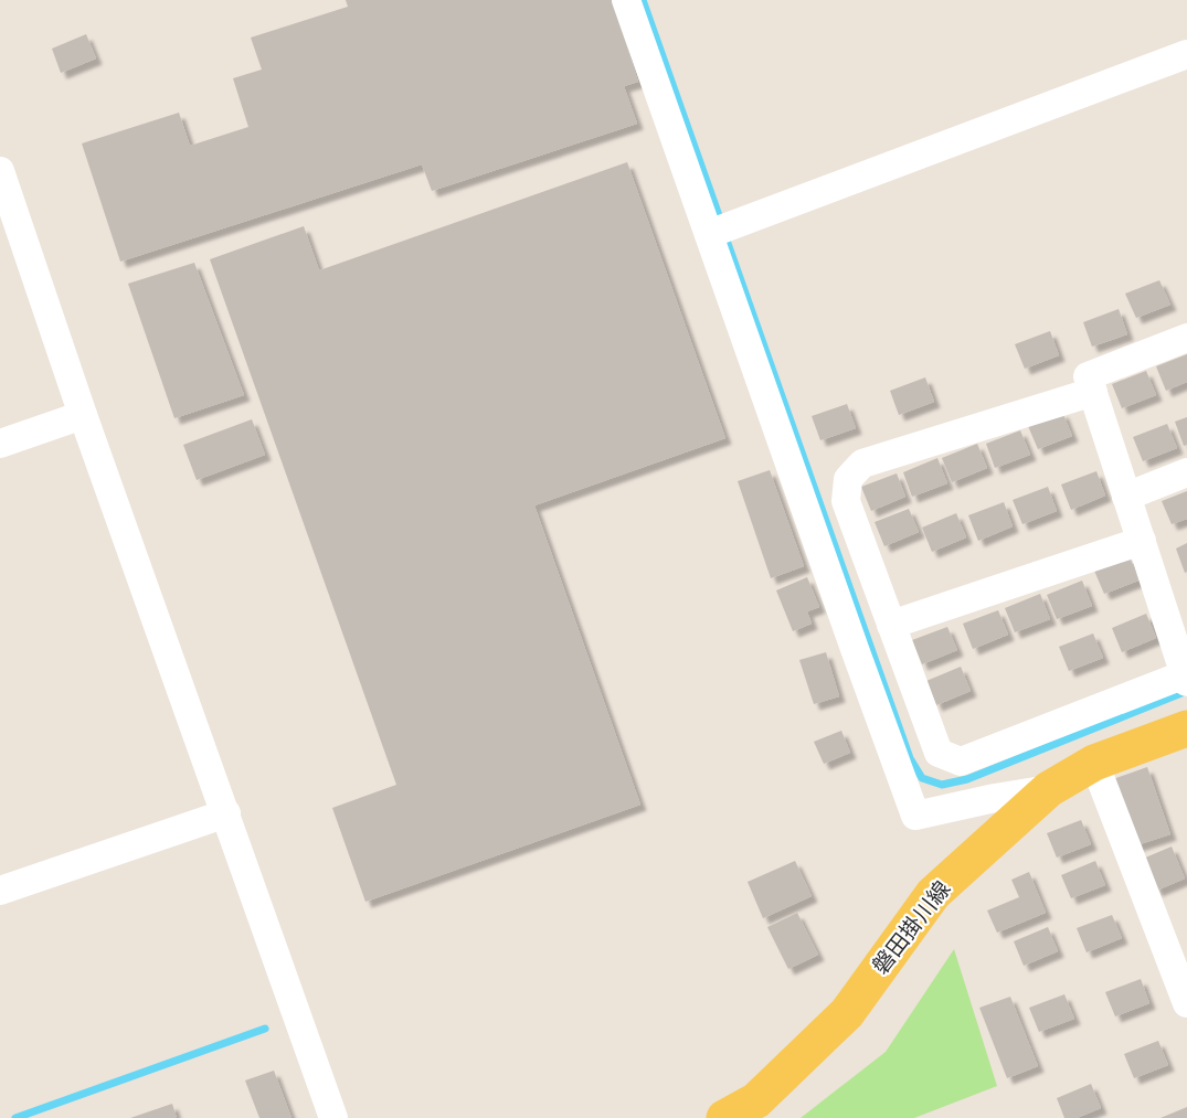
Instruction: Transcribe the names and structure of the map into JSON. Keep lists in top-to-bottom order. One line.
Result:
{"streets":{"main road":["磐田掛川線"]}}
